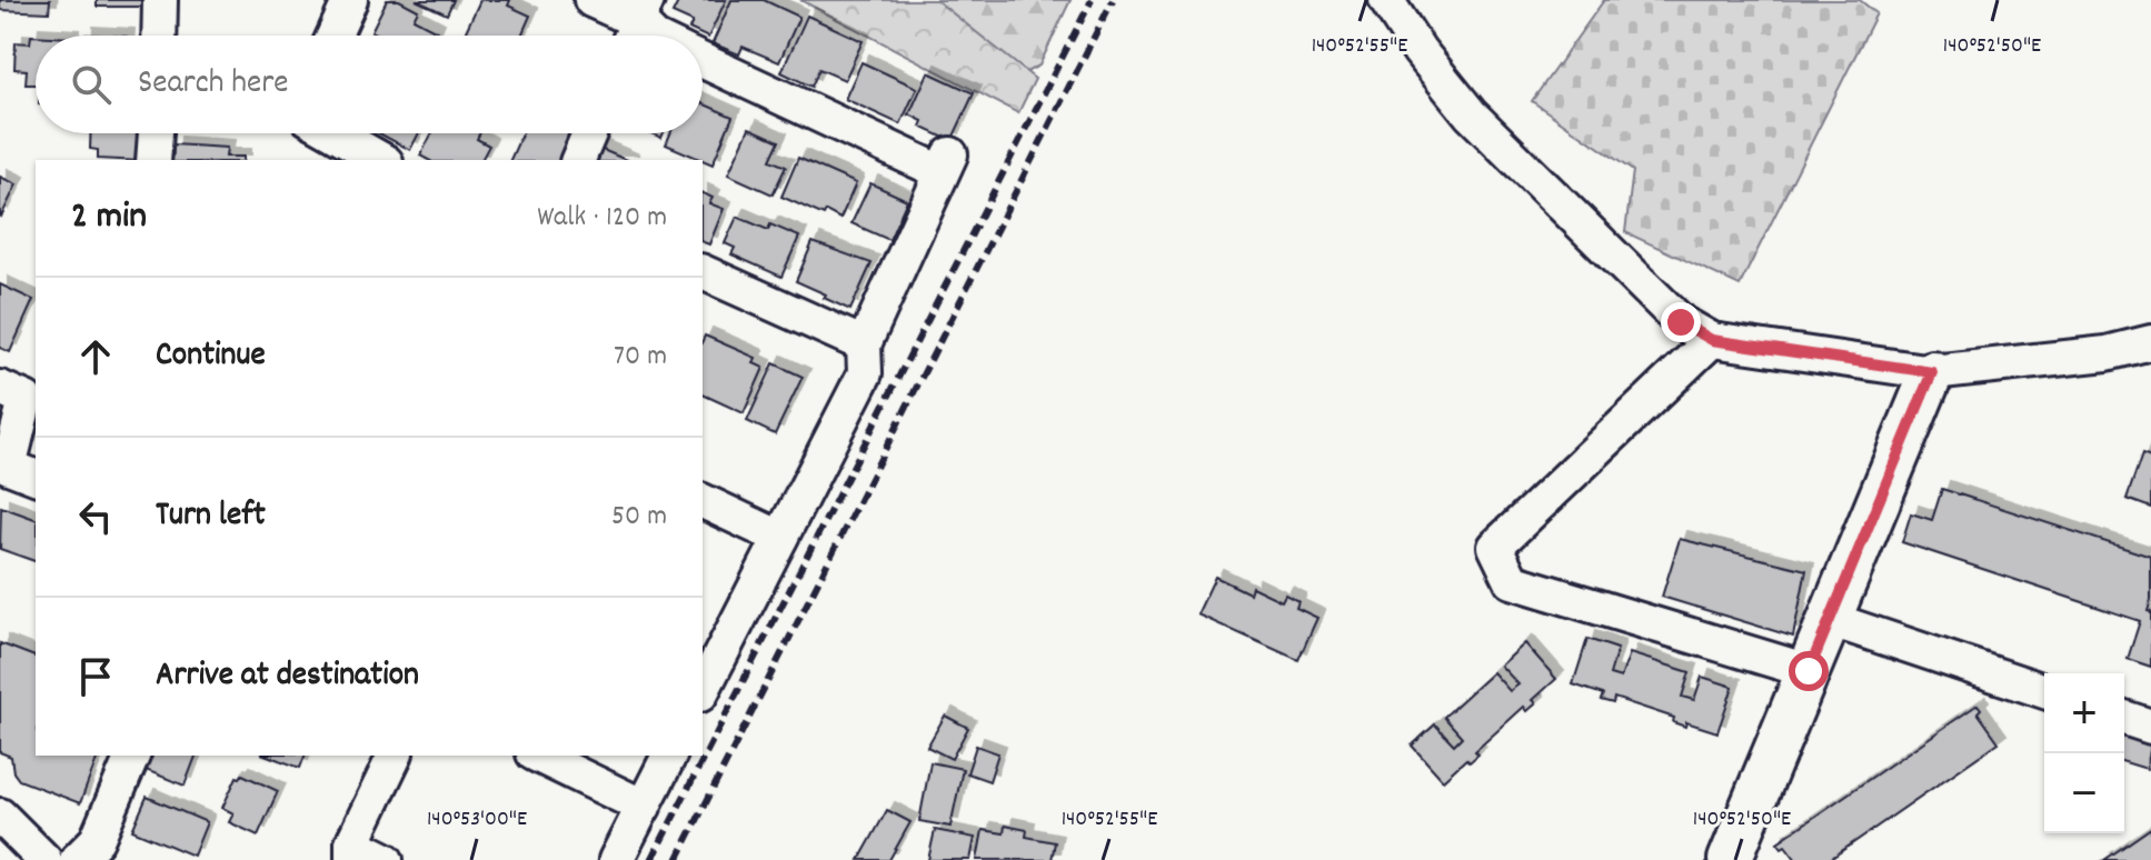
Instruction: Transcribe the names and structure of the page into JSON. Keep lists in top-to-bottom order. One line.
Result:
{"page":{"search":"Search here","heading":["2 min","Walk · 120 m"],"list":[["Continue","70 m"],["Turn left","50 m"],"Arrive at destination"],"map_buttons":["+","−"]},"coordinates":["140°52'55\"E","140°52'50\"E","140°53'00\"E"]}
